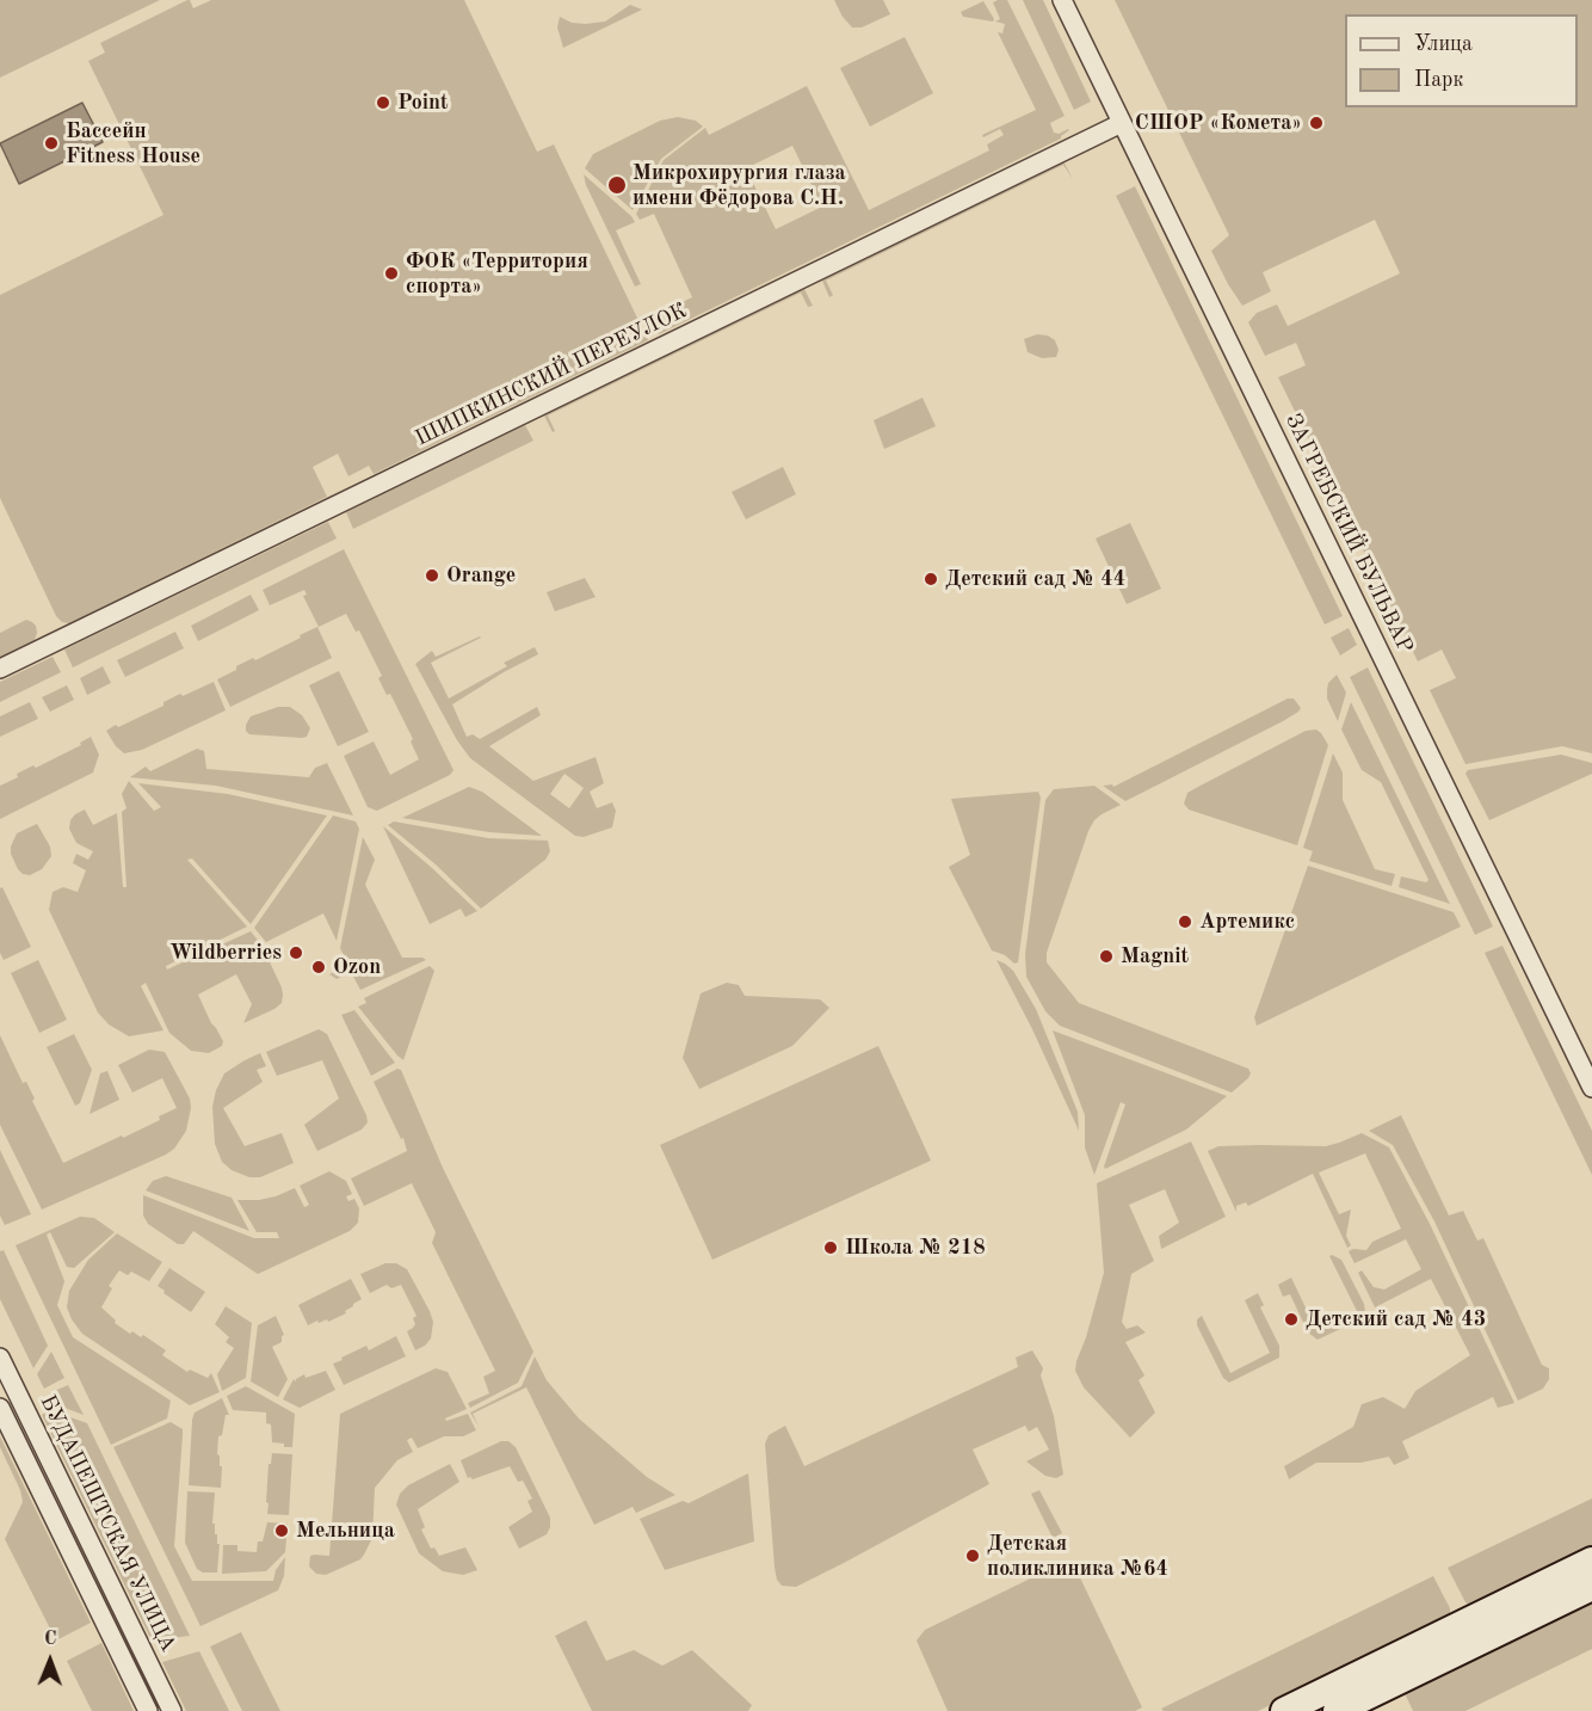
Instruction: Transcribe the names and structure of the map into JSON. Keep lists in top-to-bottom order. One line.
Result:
{"streets":{"street":["ШИПКИНСКИЙ ПЕРЕУЛОК","ЗАГРЕБСКИЙ БУЛЬВАР","БУДАПЕШТСКАЯ УЛИЦА"]},"crossings":[["ШИПКИНСКИЙ ПЕРЕУЛОК","ЗАГРЕБСКИЙ БУЛЬВАР"]],"places":["Point","СШОР «Комета»","Бассейн Fitness House","Микрохирургия глаза имени Фёдорова С.Н.","ФОК «Территория спорта»","Orange","Детский сад № 44","Артемикс","Wildberries","Magnit","Ozon","Школа № 218","Детский сад № 43","Мельница","Детская поликлиника №64"],"legend":["Улица","Парк"],"north":"top"}
